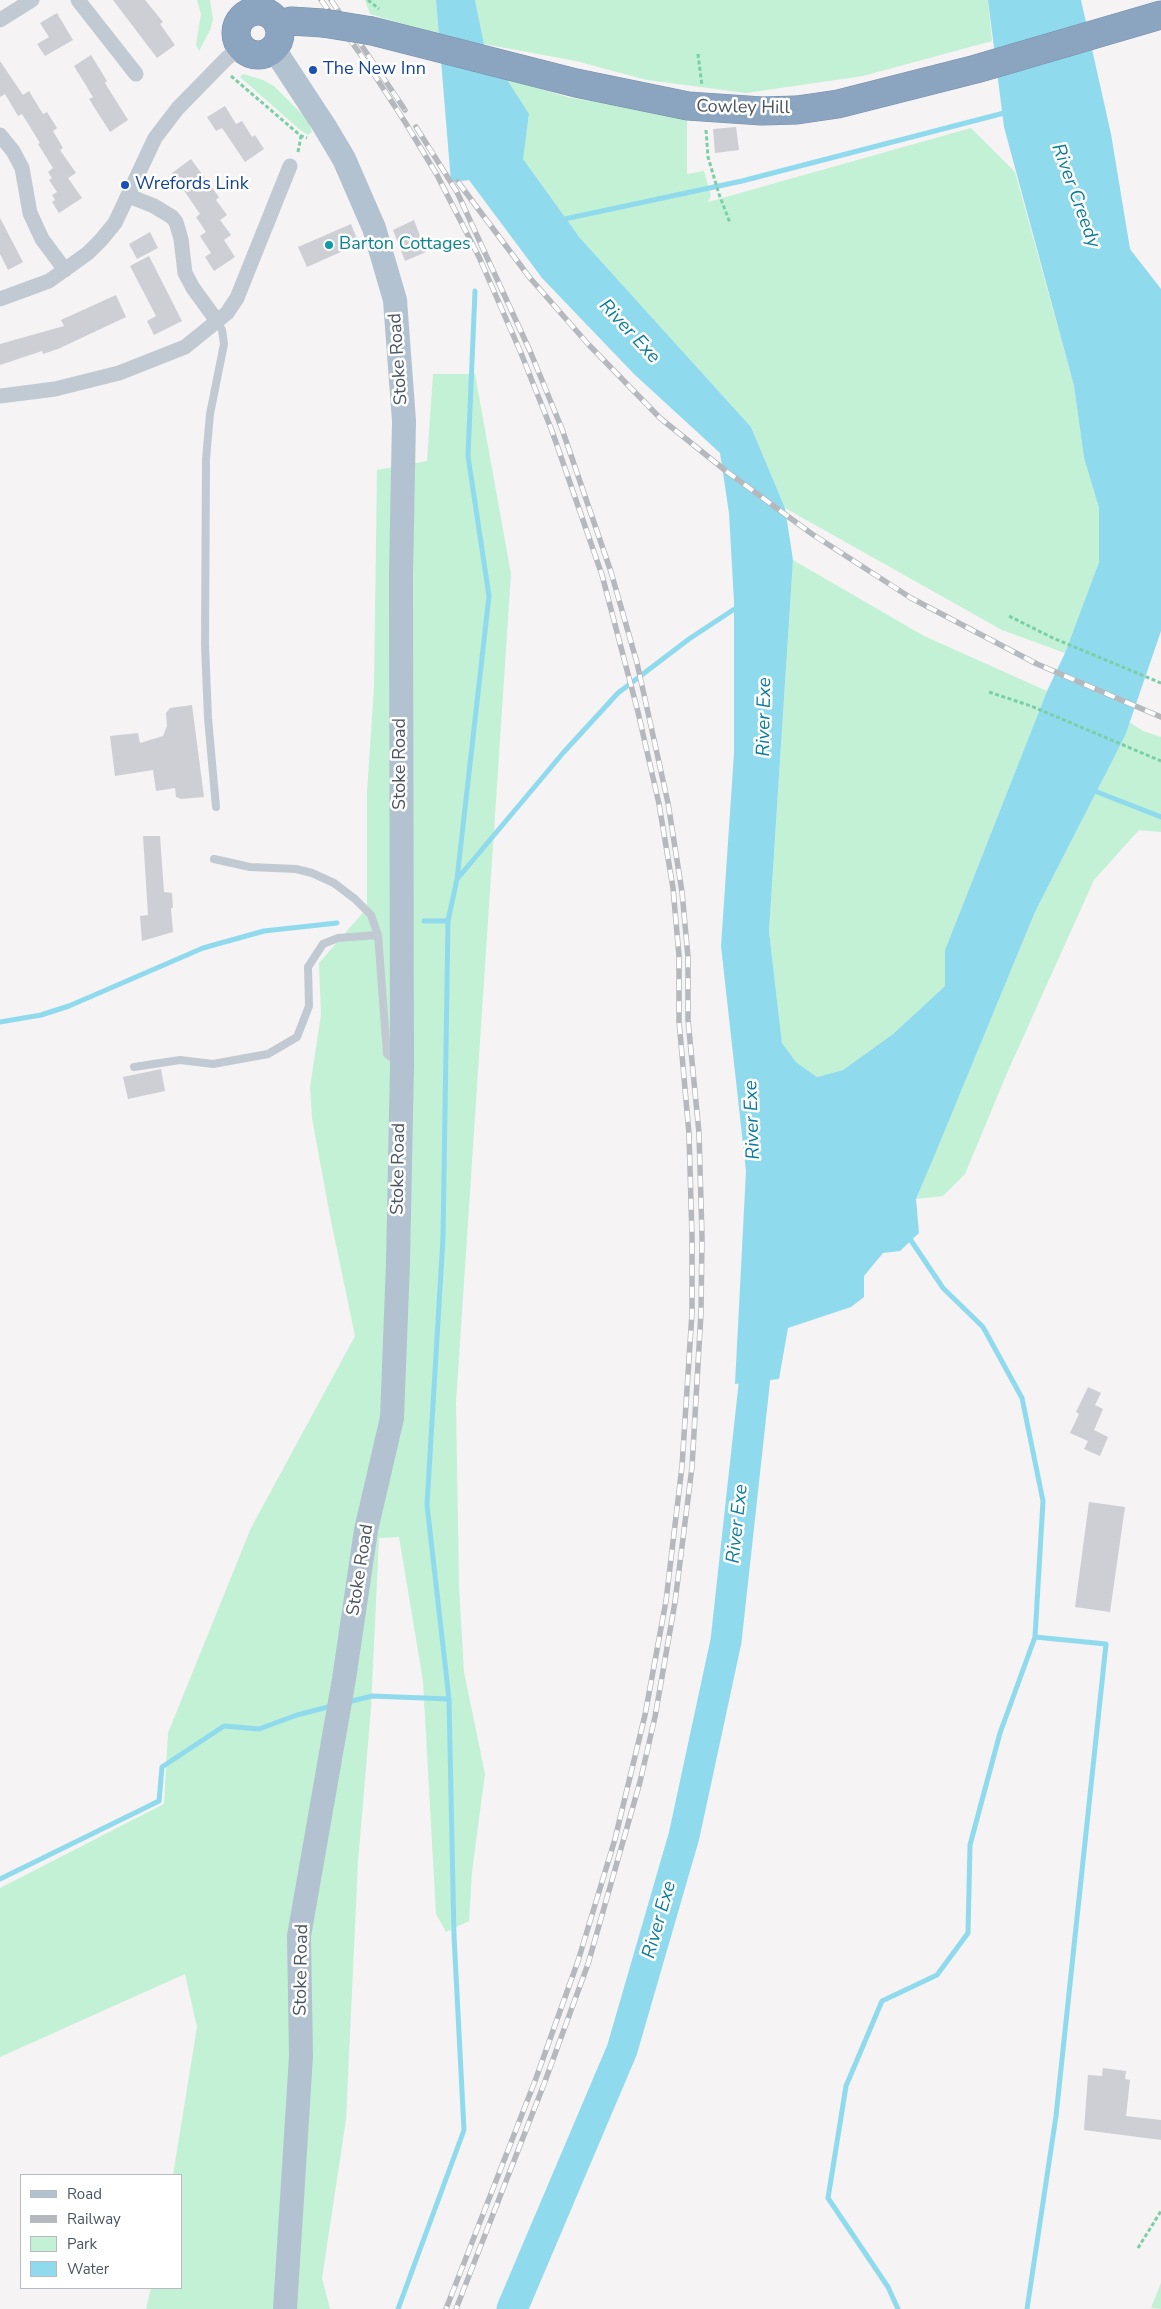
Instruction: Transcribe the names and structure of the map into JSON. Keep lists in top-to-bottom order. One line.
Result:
{"streets":{"highway":["Cowley Hill"],"main road":["Stoke Road"]},"crossings":[["Cowley Hill","Stoke Road"]],"water":["River Creedy","River Exe"],"places":["The New Inn","Wrefords Link","Barton Cottages"],"legend":["Road","Railway","Park","Water"]}
